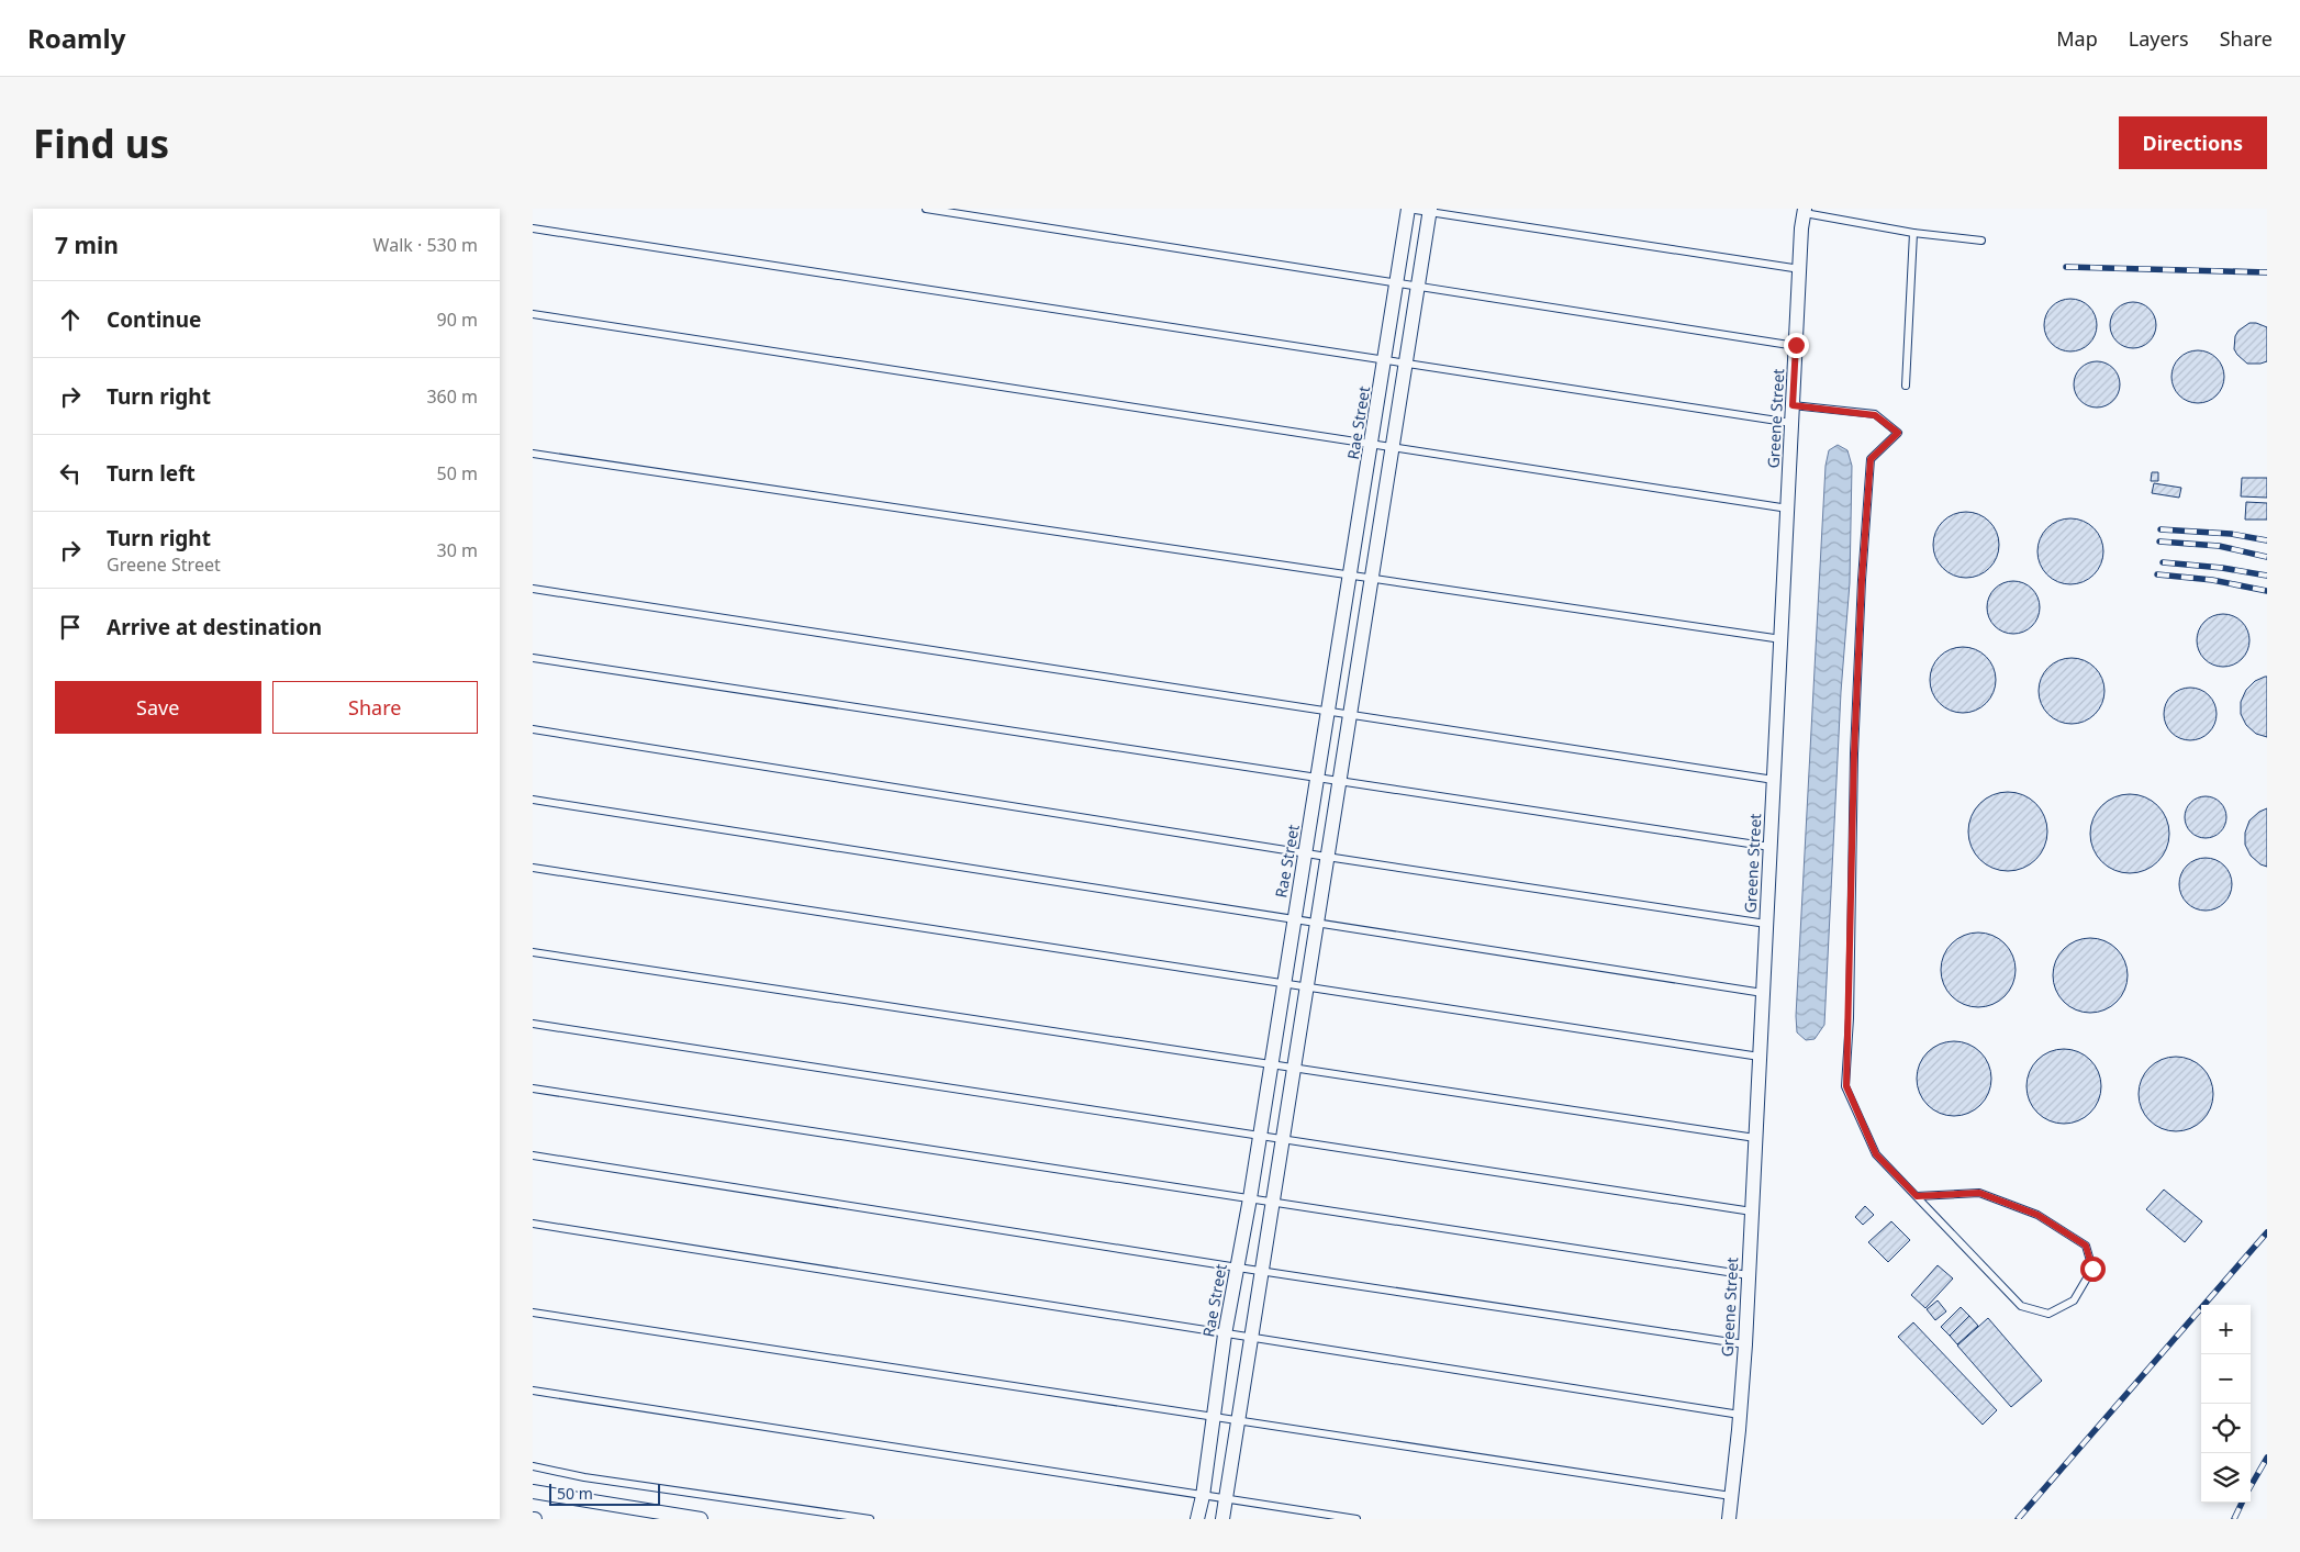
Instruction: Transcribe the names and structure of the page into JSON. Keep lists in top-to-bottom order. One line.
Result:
{"streets":{"street":["Greene Street","Rae Street"]},"scale_bar":"50 m","page":{"header":"Roamly","nav":["Map","Layers","Share"],"buttons":["Directions",["Save","Share"]],"title":"Find us","heading":["7 min","Walk · 530 m"],"list":[["Continue","90 m"],["Turn right","360 m"],["Turn left","50 m"],["Turn right","Greene Street","30 m"],"Arrive at destination"],"map_buttons":["+","−"],"scale":"50 m"}}
